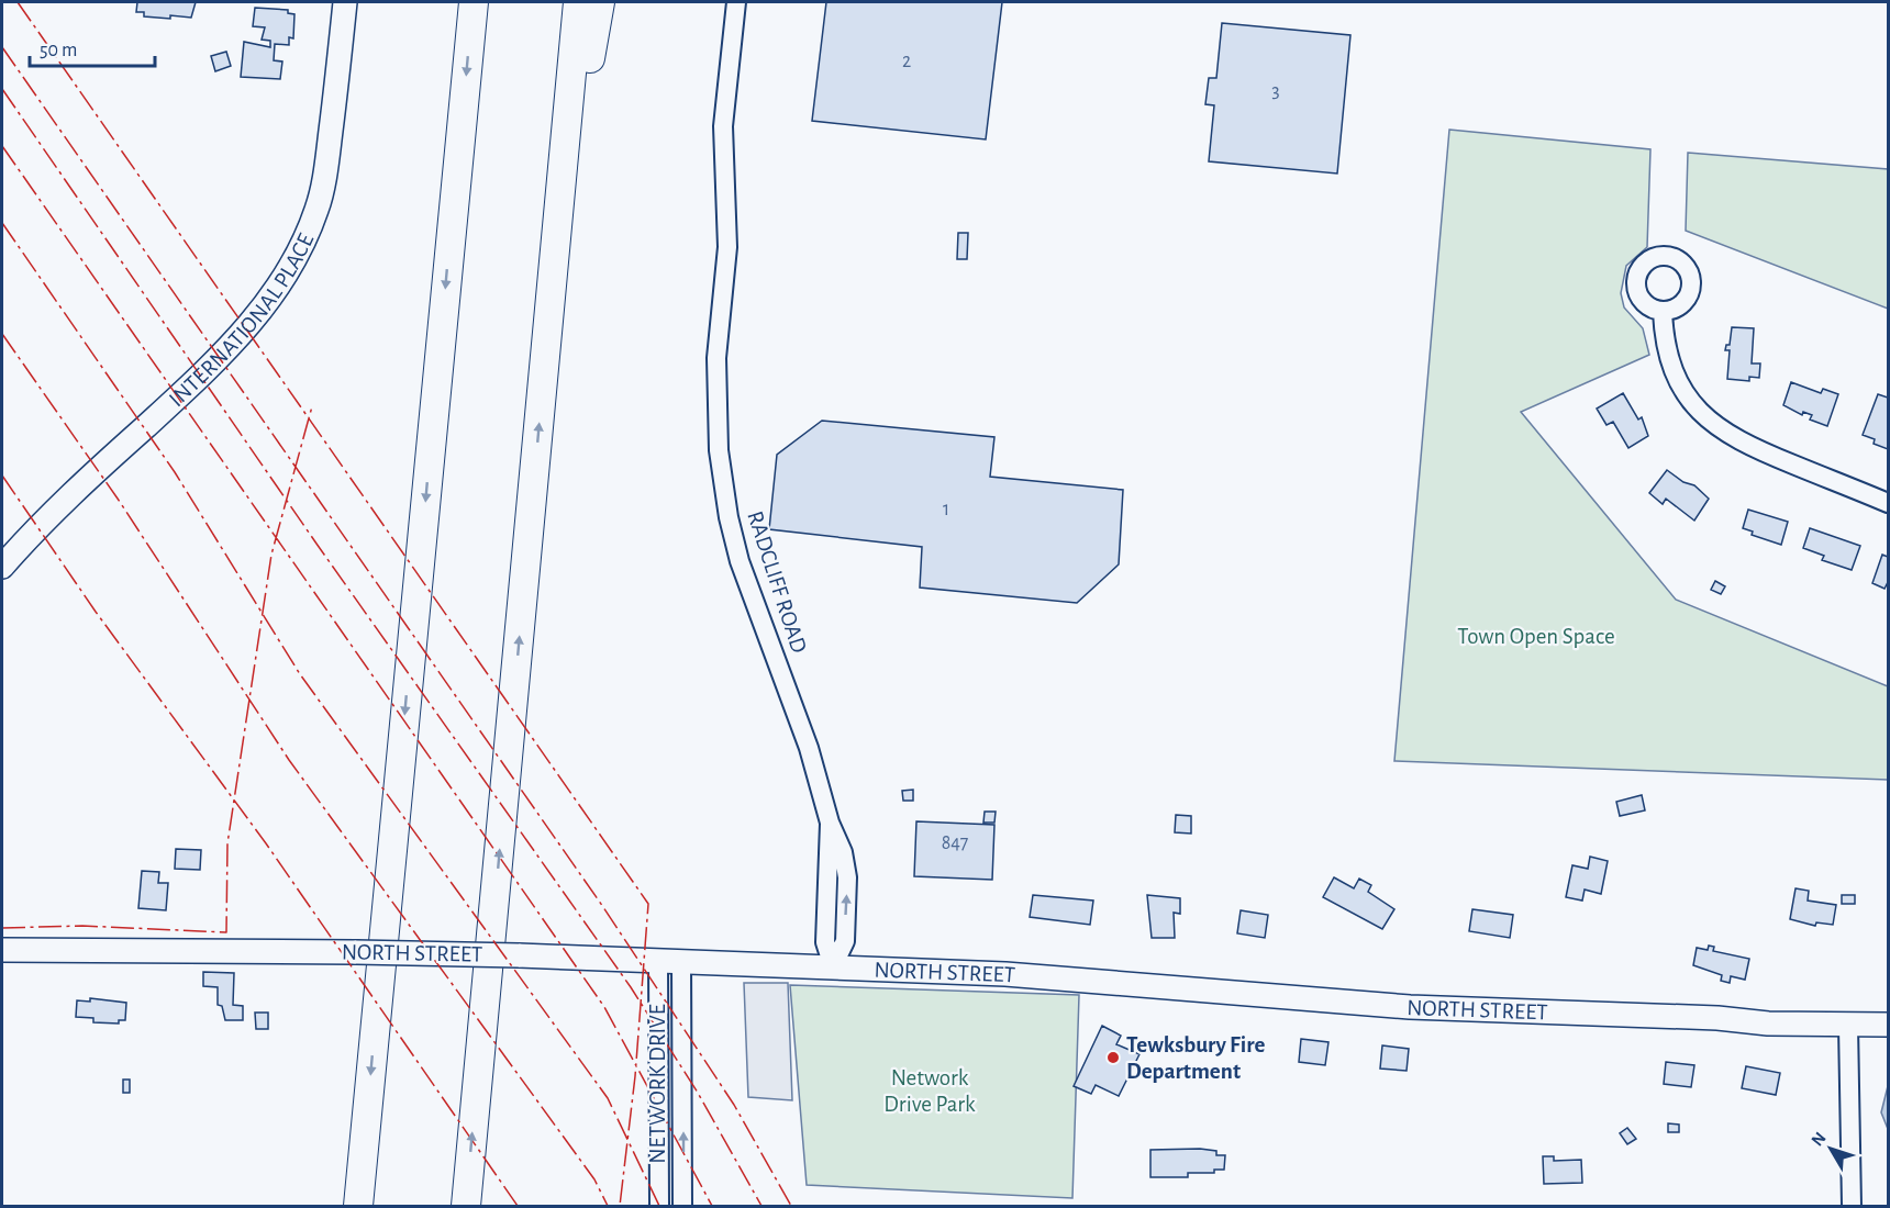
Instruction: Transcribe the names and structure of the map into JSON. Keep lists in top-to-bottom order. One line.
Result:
{"streets":{"main road":["INTERNATIONAL PLACE","NORTH STREET"],"street":["RADCLIFF ROAD","NETWORK DRIVE"]},"crossings":[["RADCLIFF ROAD","NORTH STREET"],["NORTH STREET","NETWORK DRIVE"]],"parks":["Town Open Space","Network Drive Park"],"places":["Tewksbury Fire Department"],"house_numbers":["2","3","1","847"],"scale_bar":"50 m","north":"top left"}
